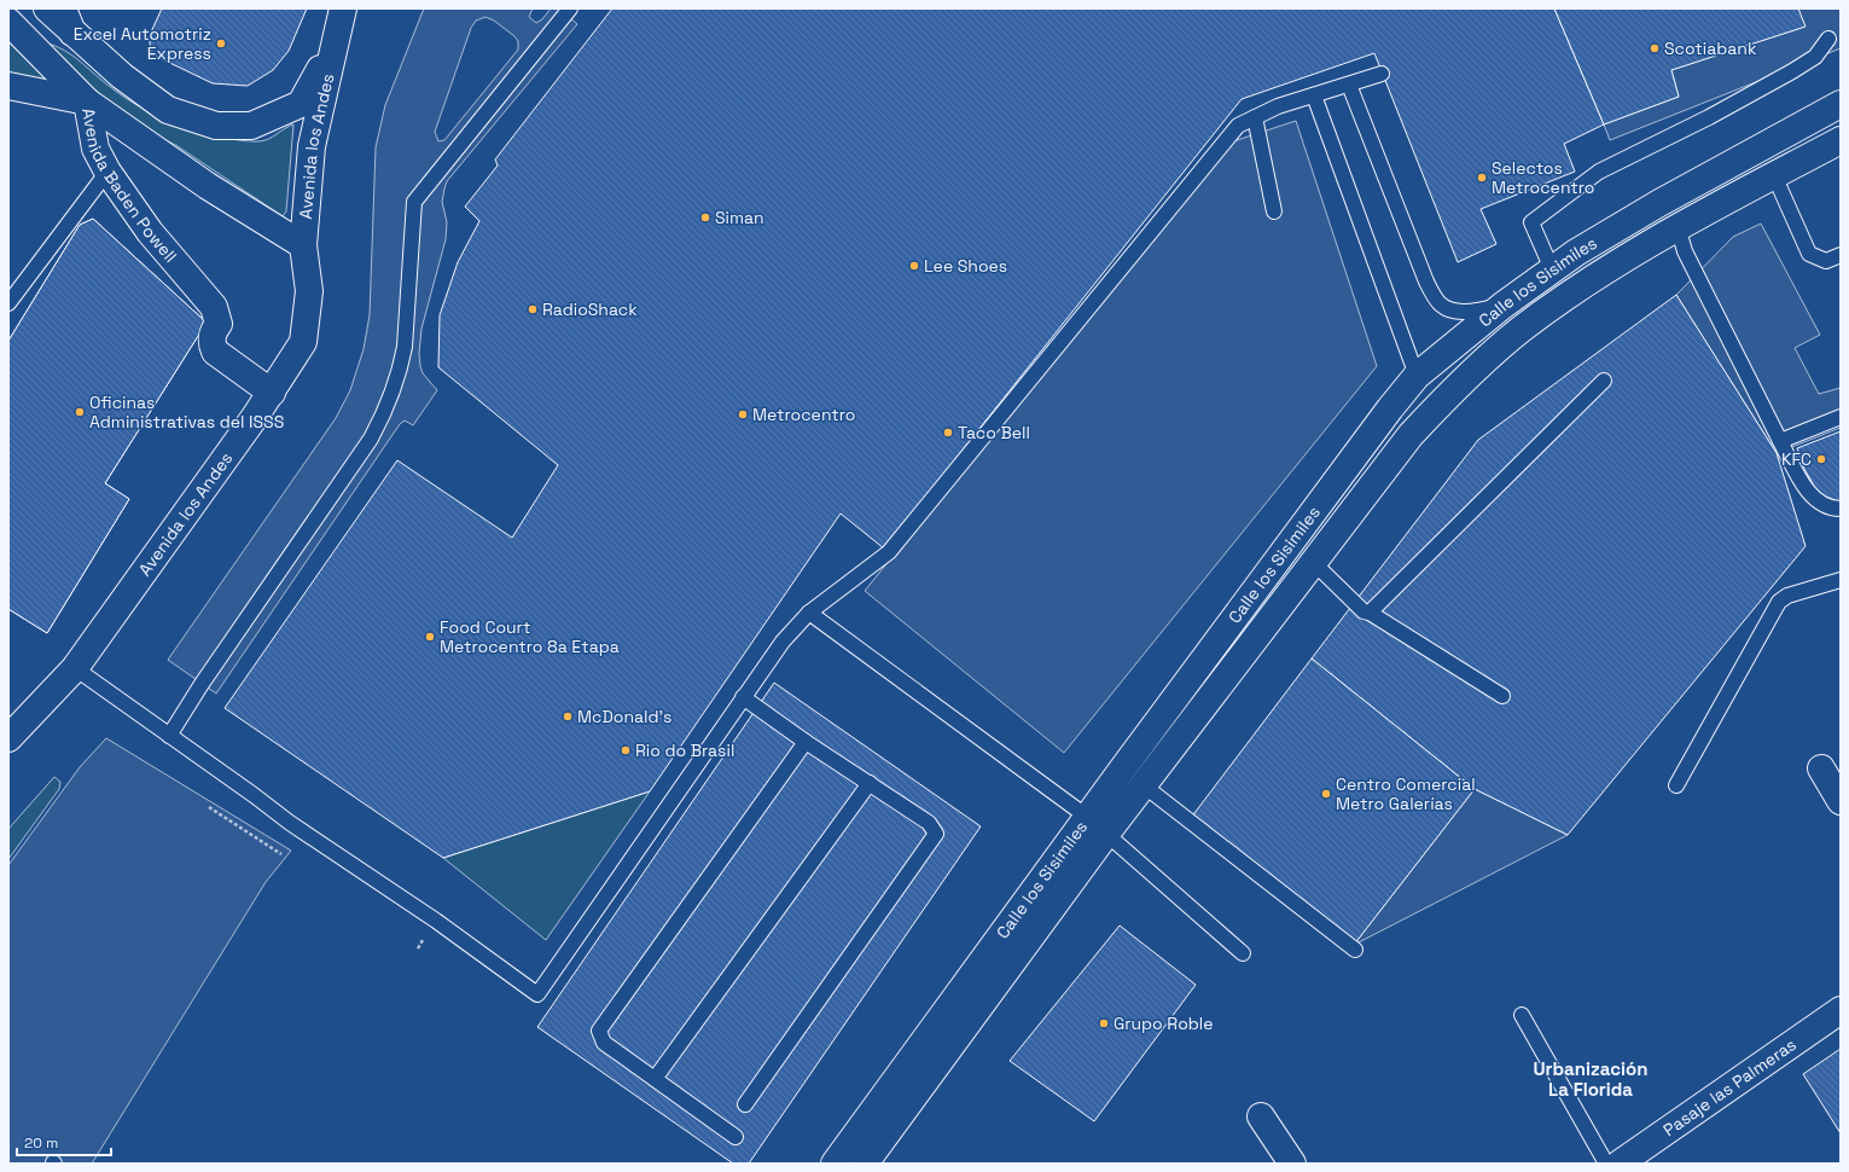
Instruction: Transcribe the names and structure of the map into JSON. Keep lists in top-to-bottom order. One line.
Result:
{"streets":{"main road":["Avenida los Andes","Avenida Baden Powell","Calle los Sisimiles","Pasaje las Palmeras"]},"crossings":[["Avenida los Andes","Avenida Baden Powell"]],"districts":["Urbanización La Florida"],"places":["Excel Automotriz Express","Scotiabank","Selectos Metrocentro","Siman","Lee Shoes","RadioShack","Oficinas Administrativas del ISSS","Metrocentro","Taco Bell","KFC","Food Court Metrocentro 8a Etapa","McDonald's","Rio do Brasil","Centro Comercial Metro Galerías","Grupo Roble"],"scale_bar":"20 m"}
